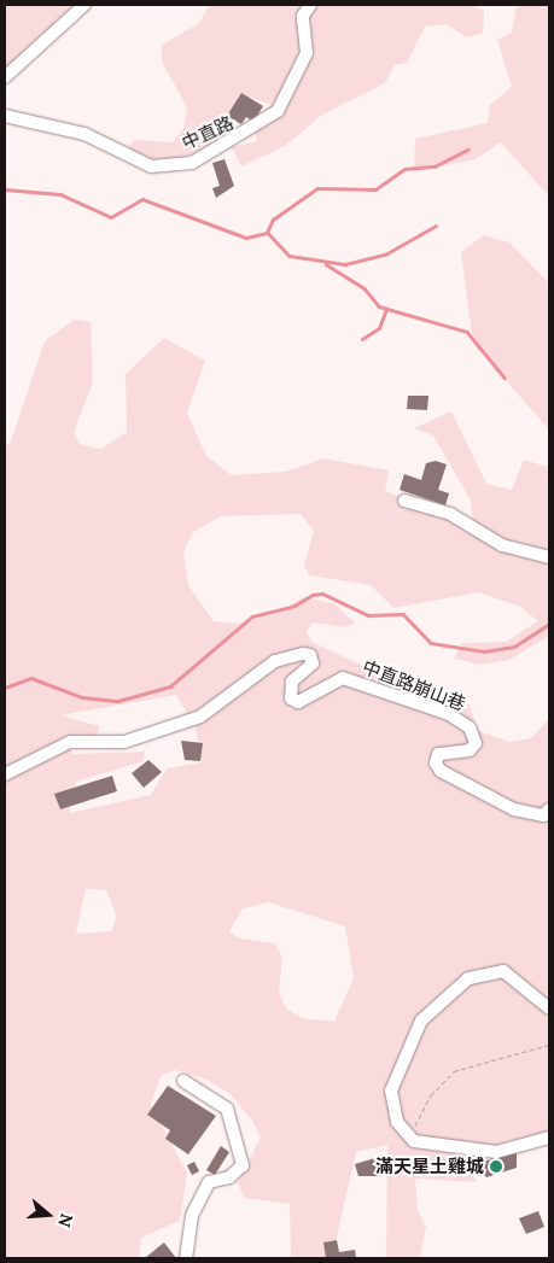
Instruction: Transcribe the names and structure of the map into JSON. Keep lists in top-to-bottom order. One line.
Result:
{"streets":{"street":["中直路","中直路崩山巷"]},"places":["滿天星土雞城"],"north":"right"}
